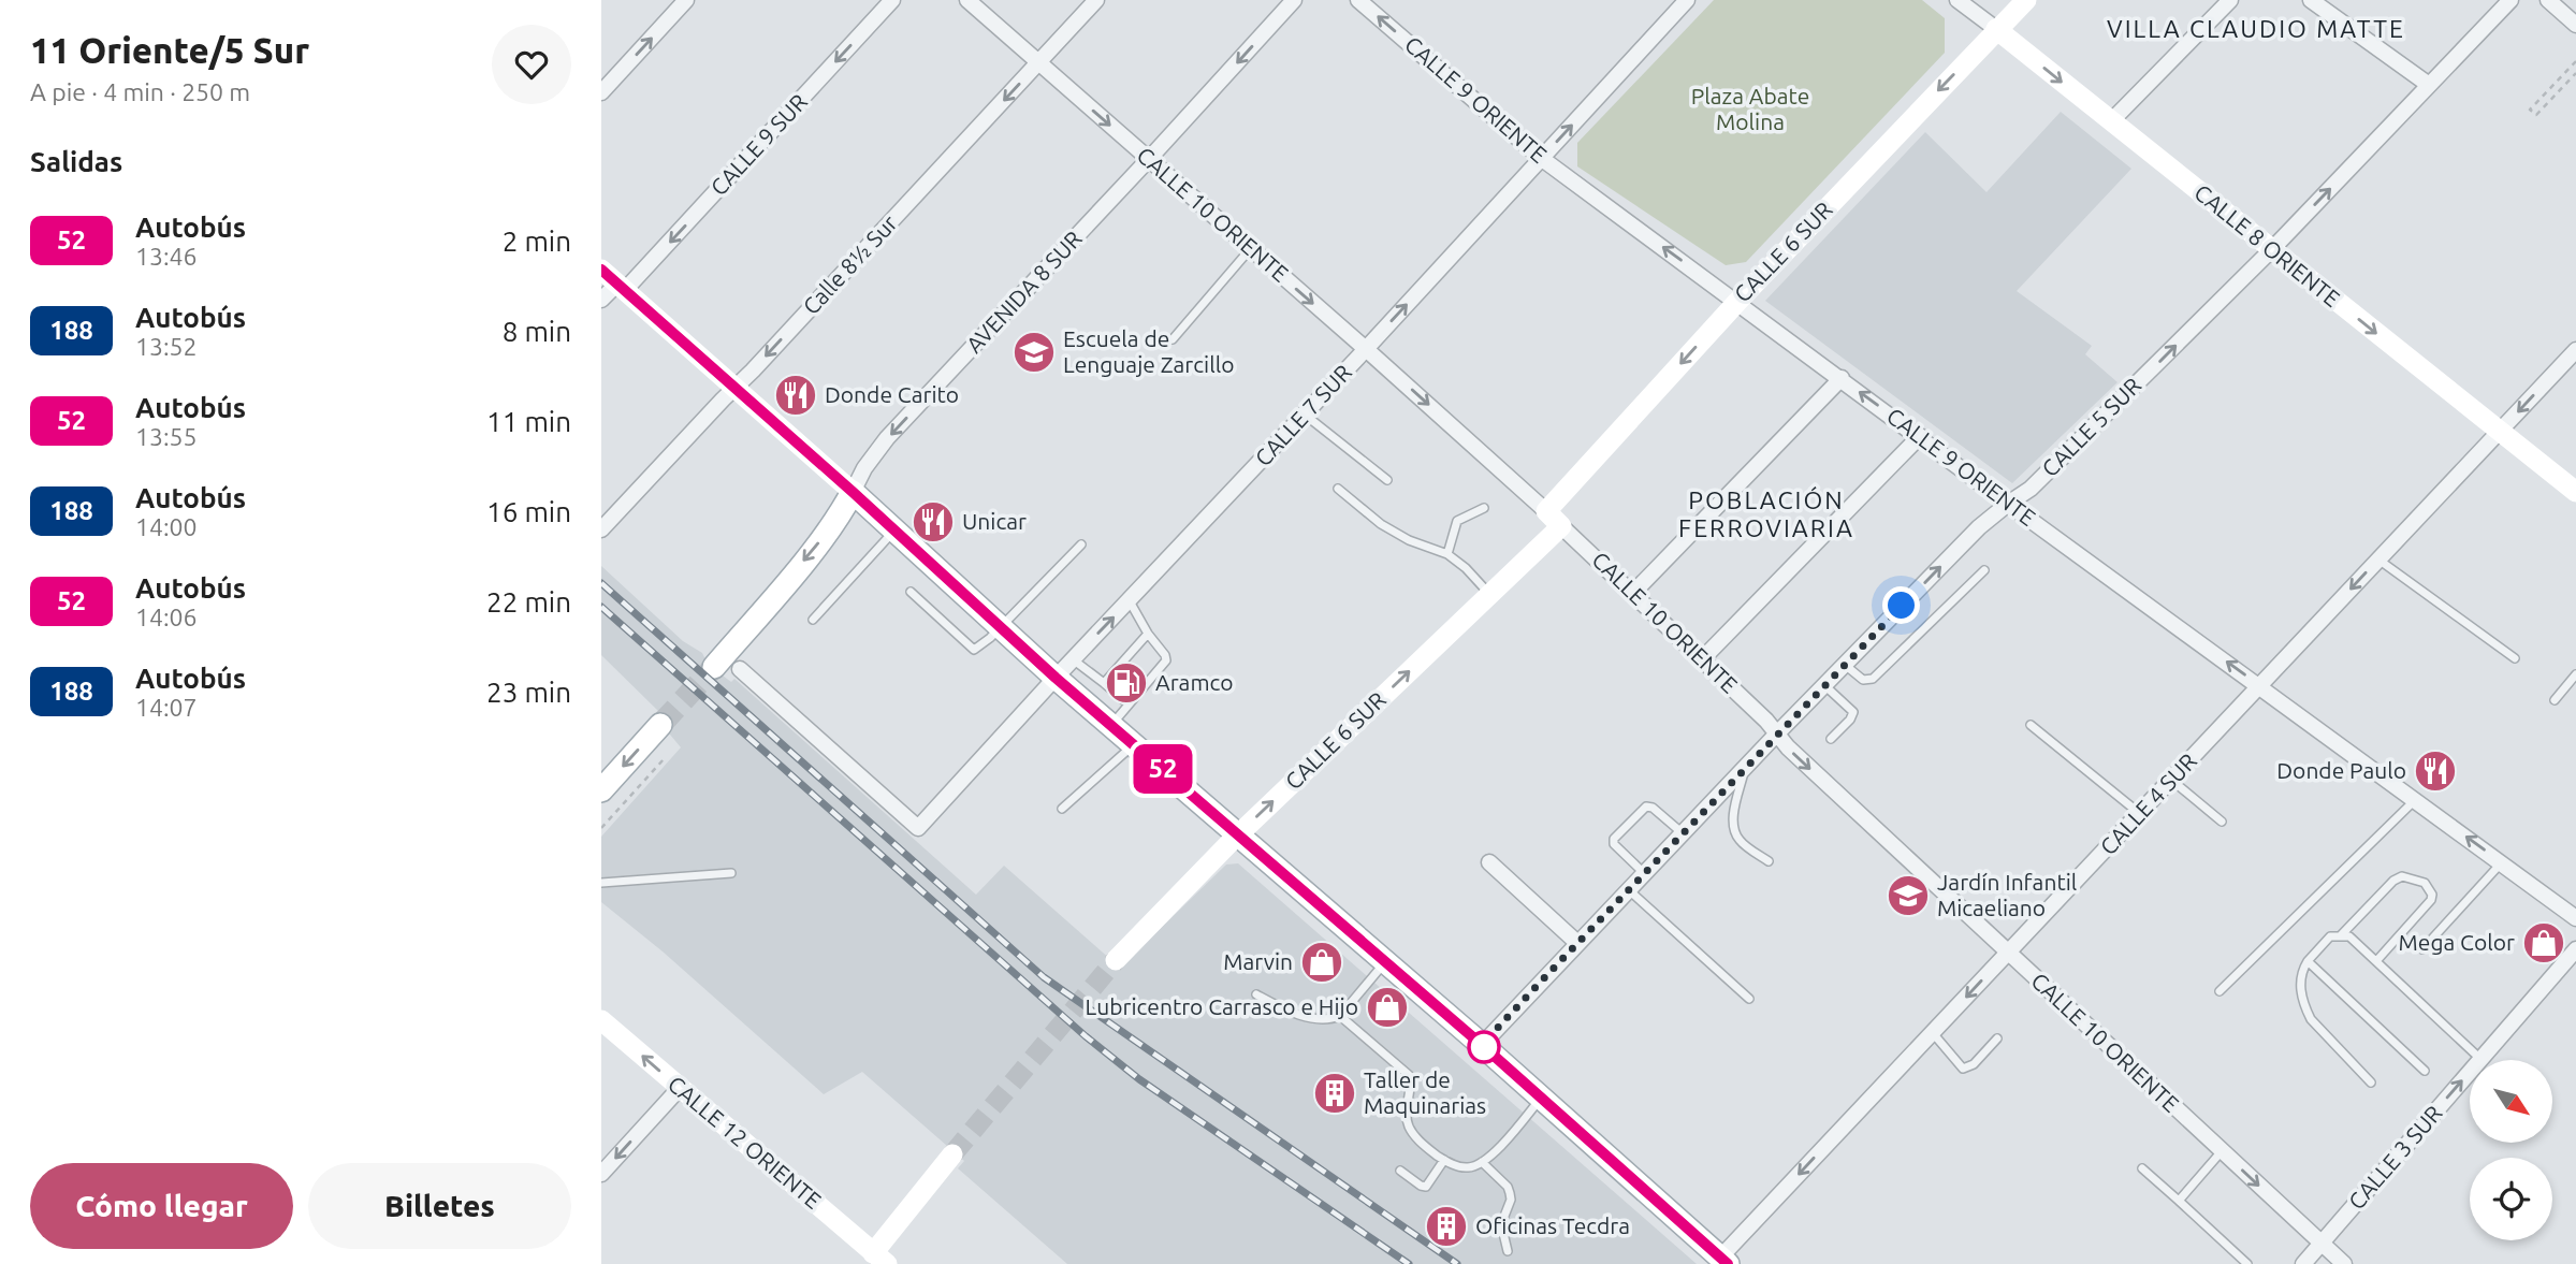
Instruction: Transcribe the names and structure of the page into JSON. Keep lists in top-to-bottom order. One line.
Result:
{"streets":{"main road":["AVENIDA 8 SUR"],"street":["CALLE 9 ORIENTE","CALLE 9 SUR","CALLE 10 ORIENTE","CALLE 8 ORIENTE","CALLE 6 SUR","Calle 8½ Sur","CALLE 7 SUR","CALLE 5 SUR","CALLE 4 SUR","CALLE 12 ORIENTE","CALLE 3 SUR"]},"crossings":[["CALLE 9 ORIENTE","CALLE 6 SUR"],["CALLE 9 ORIENTE","CALLE 7 SUR"],["CALLE 9 ORIENTE","CALLE 5 SUR"],["CALLE 9 ORIENTE","CALLE 4 SUR"],["CALLE 10 ORIENTE","CALLE 6 SUR"],["CALLE 10 ORIENTE","Calle 8½ Sur"],["CALLE 10 ORIENTE","AVENIDA 8 SUR"],["CALLE 10 ORIENTE","CALLE 7 SUR"],["CALLE 10 ORIENTE","CALLE 5 SUR"],["CALLE 10 ORIENTE","CALLE 4 SUR"],["CALLE 10 ORIENTE","CALLE 3 SUR"],["CALLE 8 ORIENTE","CALLE 6 SUR"],["CALLE 8 ORIENTE","CALLE 5 SUR"],["CALLE 8 ORIENTE","CALLE 4 SUR"]],"one_way":["CALLE 9 ORIENTE","CALLE 9 SUR","CALLE 10 ORIENTE","CALLE 8 ORIENTE","Calle 8½ Sur","AVENIDA 8 SUR","CALLE 7 SUR","CALLE 5 SUR","CALLE 4 SUR","CALLE 3 SUR"],"districts":["VILLA CLAUDIO MATTE","POBLACIÓN FERROVIARIA"],"parks":["Plaza Abate Molina"],"places":{"school or university":["Escuela de Lenguaje Zarcillo","Jardín Infantil Micaeliano"],"restaurant":["Donde Carito","Unicar","Donde Paulo"],"fuel station":["Aramco"],"shop":["Mega Color","Marvin","Lubricentro Carrasco e Hijo"],"building":["Taller de Maquinarias","Oficinas Tecdra"]},"lines":["bus line 52"],"north":"bottom right","page":{"heading":[["11 Oriente/5 Sur","A pie · 4 min · 250 m"],"Salidas"],"on_map":"52","list":[{"mark":"52","name":"Autobús","note":"13:46","value":"2 min"},{"mark":"188","name":"Autobús","note":"13:52","value":"8 min"},{"mark":"52","name":"Autobús","note":"13:55","value":"11 min"},{"mark":"188","name":"Autobús","note":"14:00","value":"16 min"},{"mark":"52","name":"Autobús","note":"14:06","value":"22 min"},{"mark":"188","name":"Autobús","note":"14:07","value":"23 min"}],"buttons":["Cómo llegar","Billetes"]}}
